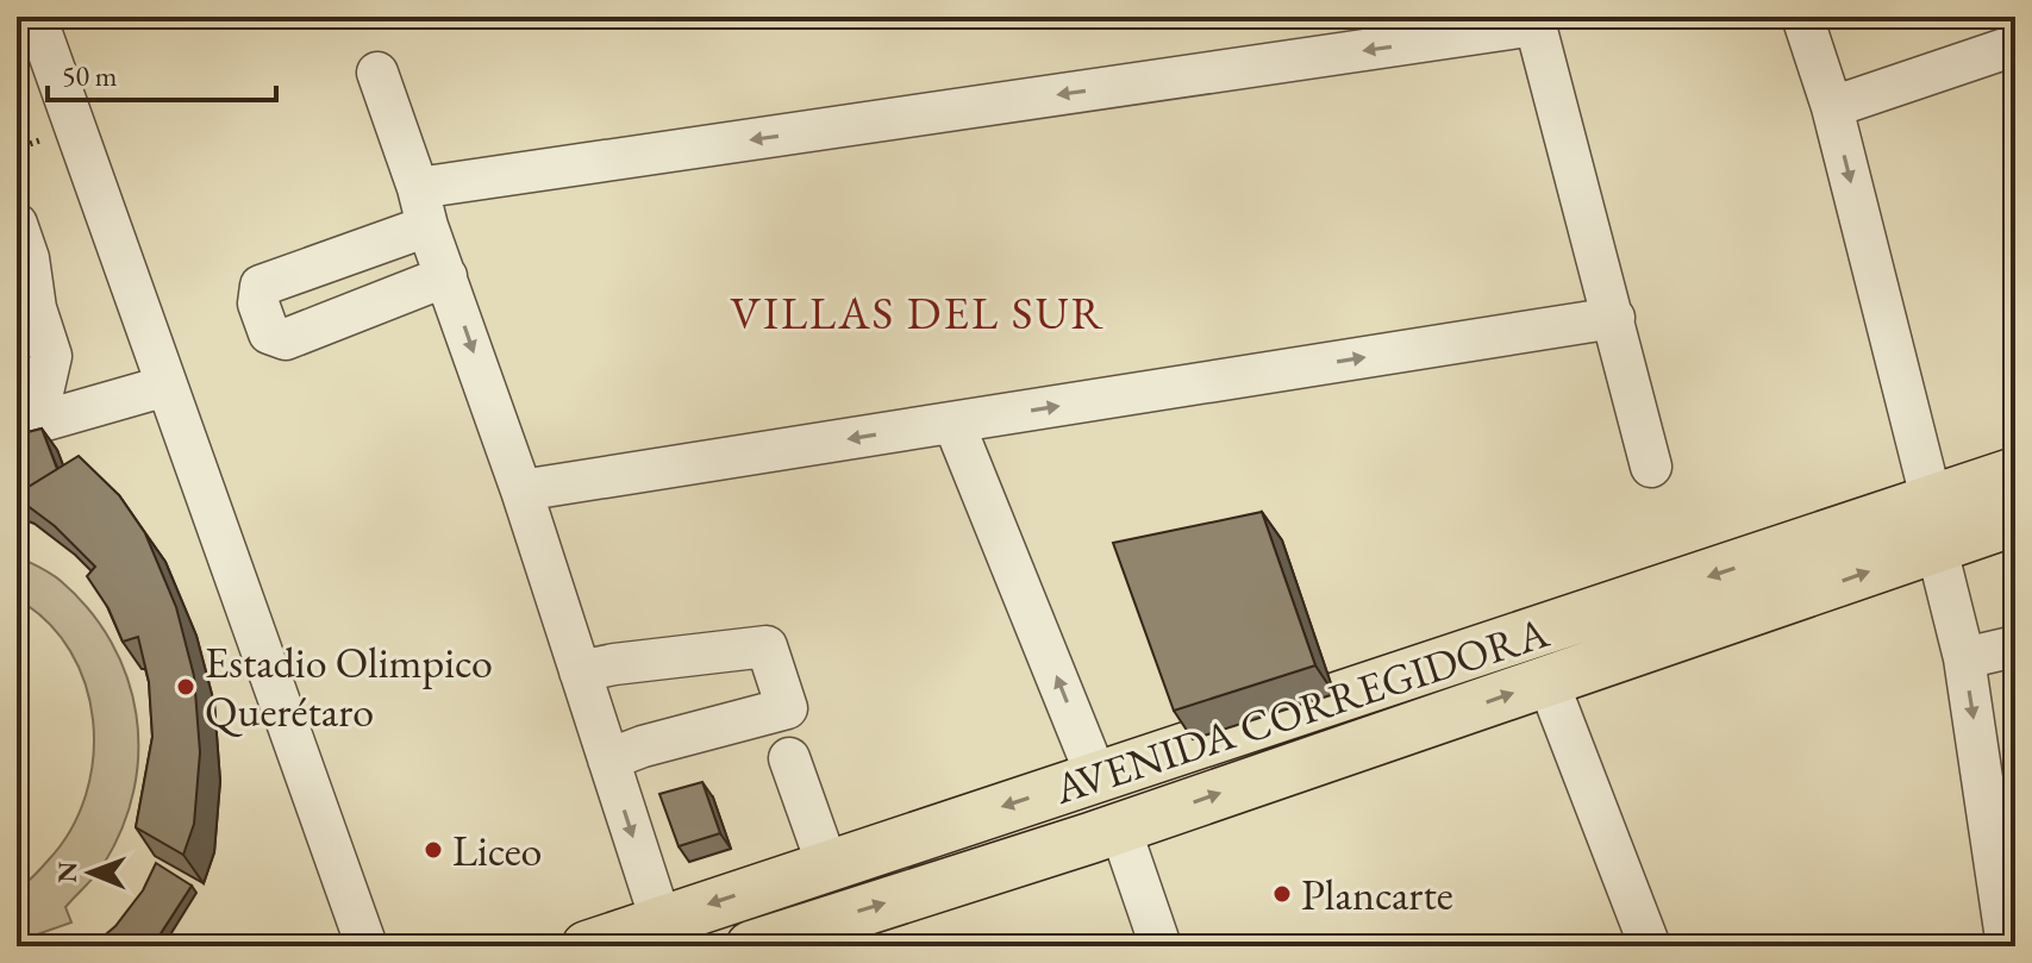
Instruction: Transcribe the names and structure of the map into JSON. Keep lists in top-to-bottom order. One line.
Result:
{"streets":{"main road":["AVENIDA CORREGIDORA"]},"districts":["VILLAS DEL SUR"],"places":["Estadio Olimpico Querétaro","Liceo","Plancarte"],"scale_bar":"50 m","north":"left"}
